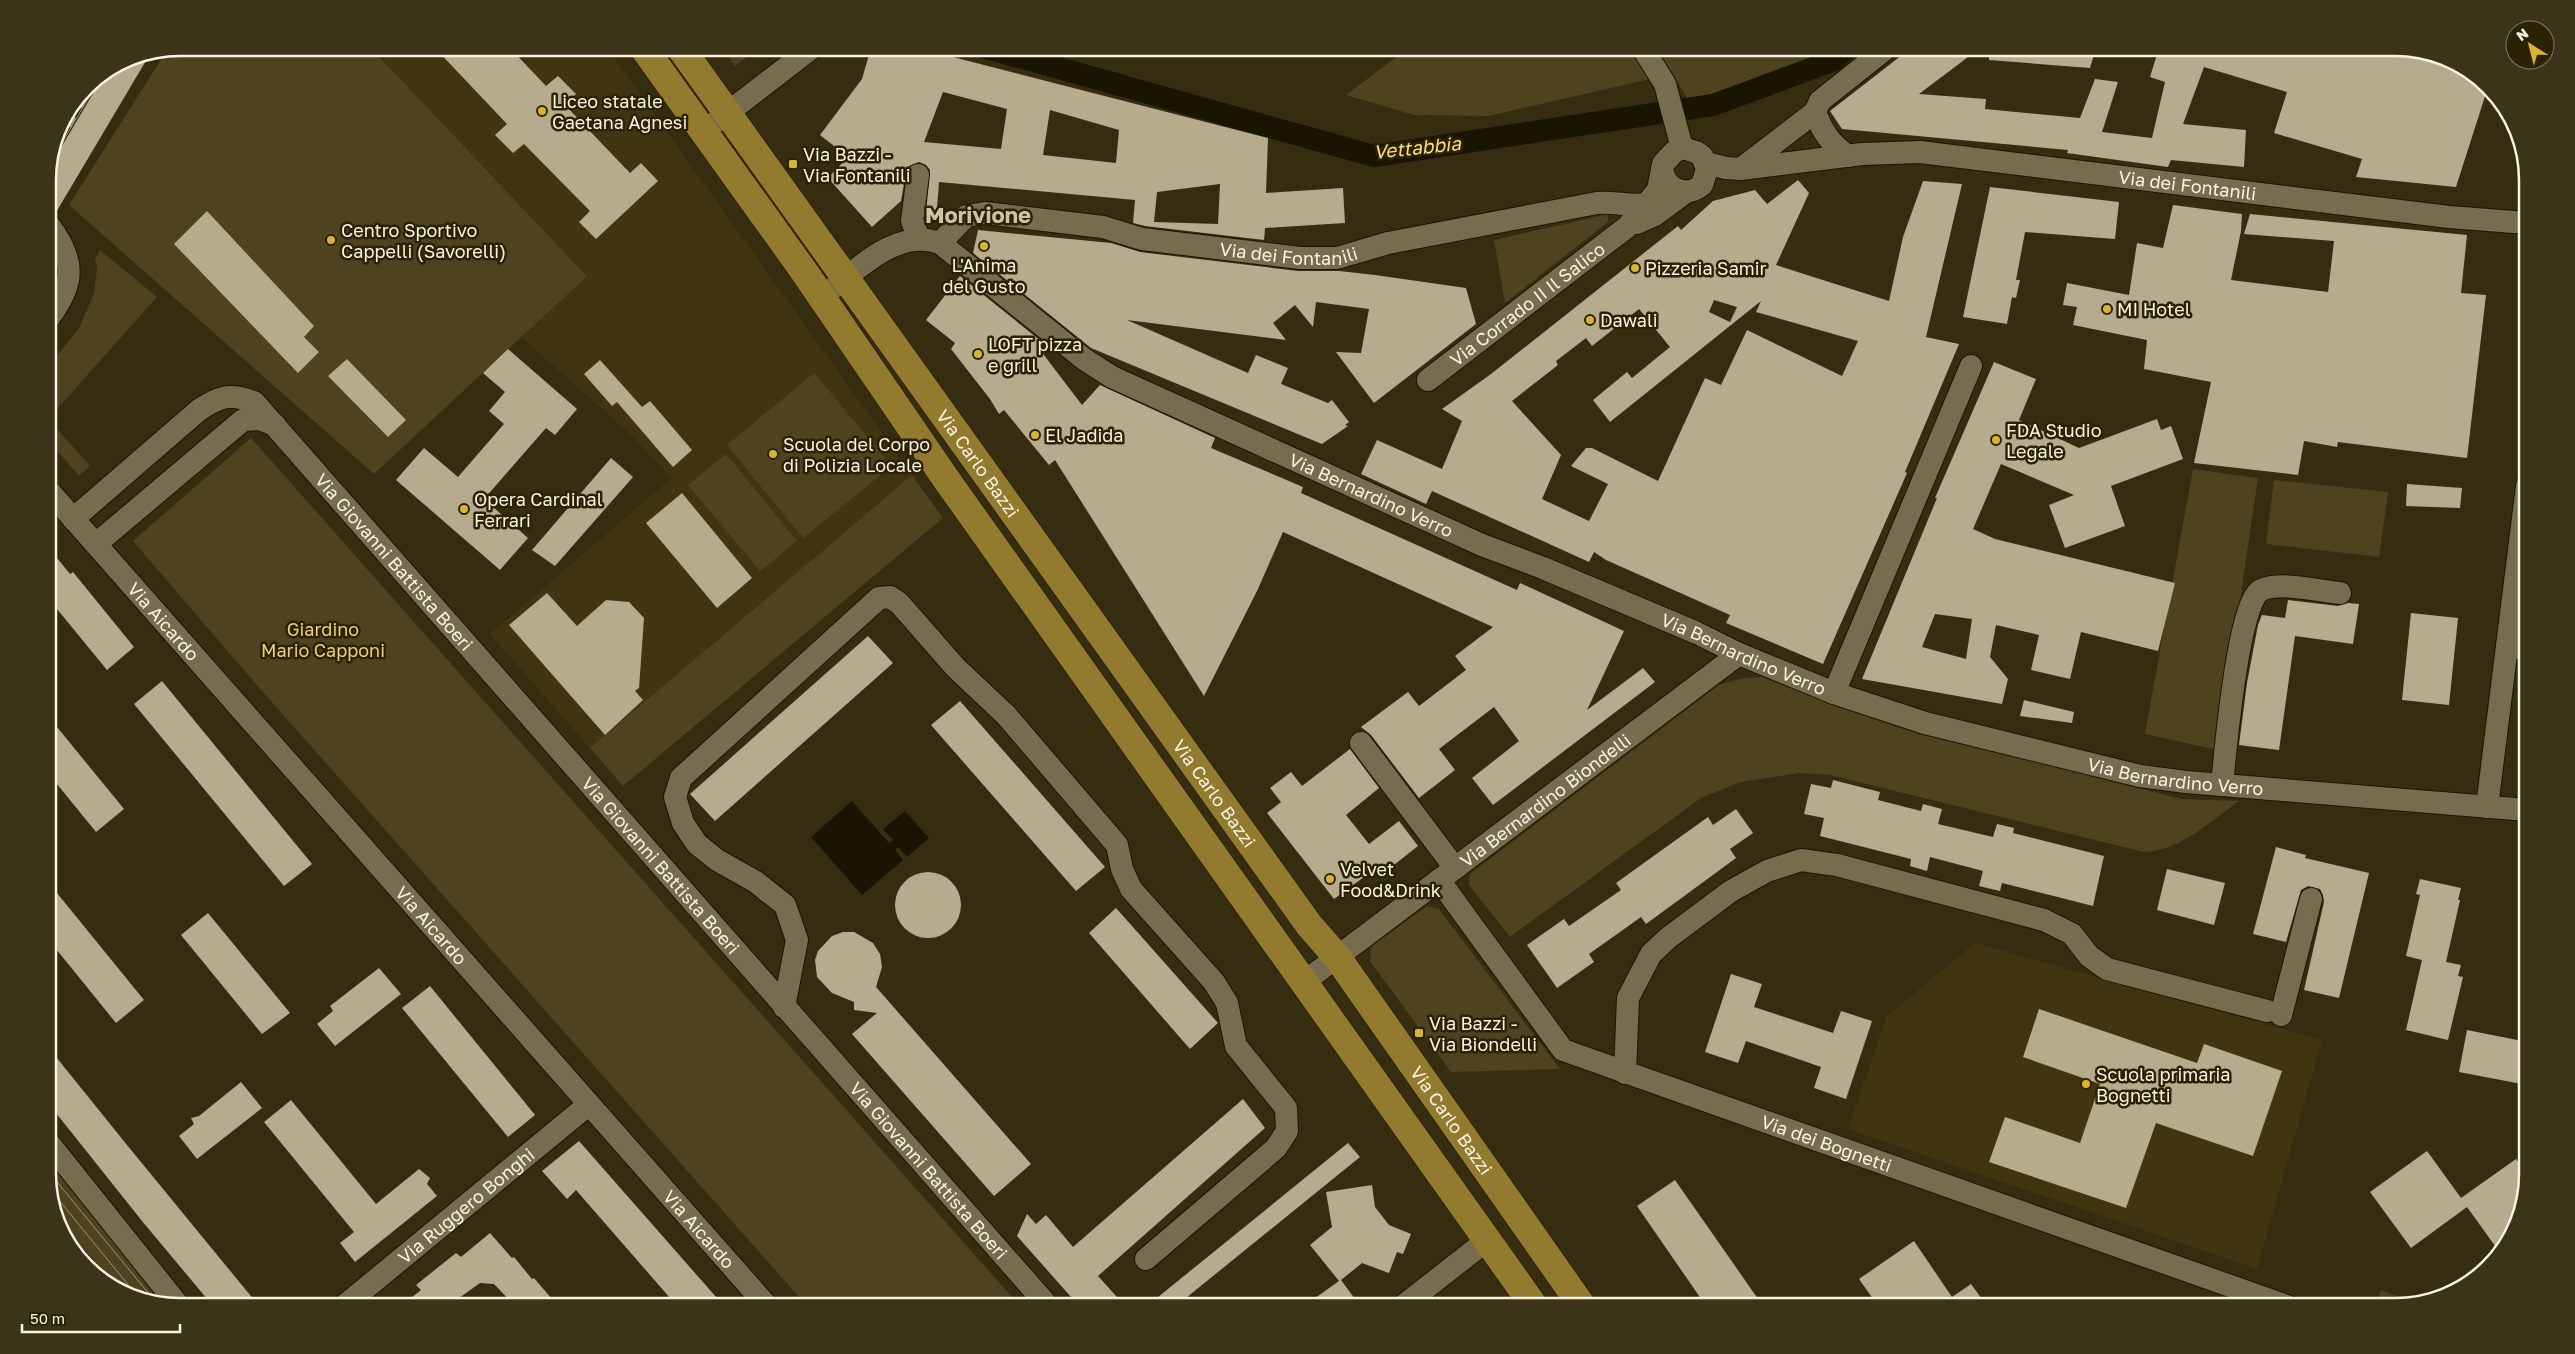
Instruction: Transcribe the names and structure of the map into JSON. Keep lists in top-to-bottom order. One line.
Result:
{"streets":{"main road":["Via Carlo Bazzi"],"street":["Via dei Fontanili","Via Corrado II Il Salico","Via Bernardino Verro","Via Giovanni Battista Boeri","Via Aicardo","Via Bernardino Biondelli","Via dei Bognetti","Via Ruggero Bonghi"]},"crossings":[["Via dei Fontanili","Via Corrado II Il Salico"],["Via dei Fontanili","Via Bernardino Verro"],["Via Carlo Bazzi","Via Bernardino Biondelli"],["Via Bernardino Verro","Via Bernardino Biondelli"],["Via Giovanni Battista Boeri","Via Aicardo"],["Via Aicardo","Via Ruggero Bonghi"],["Via Bernardino Biondelli","Via dei Bognetti"]],"districts":["Morivione"],"water":["Vettabbia"],"parks":["Giardino Mario Capponi"],"places":{"other":["Liceo statale Gaetana Agnesi","Centro Sportivo Cappelli (Savorelli)","L'Anima del Gusto","Pizzeria Samir","MI Hotel","Dawali","LOFT pizza e grill","El Jadida","FDA Studio Legale","Scuola del Corpo di Polizia Locale","Opera Cardinal Ferrari","Velvet Food&Drink","Scuola primaria Bognetti"],"transit":["Via Bazzi - Via Fontanili","Via Bazzi - Via Biondelli"]},"scale_bar":"50 m","north":"top left"}
